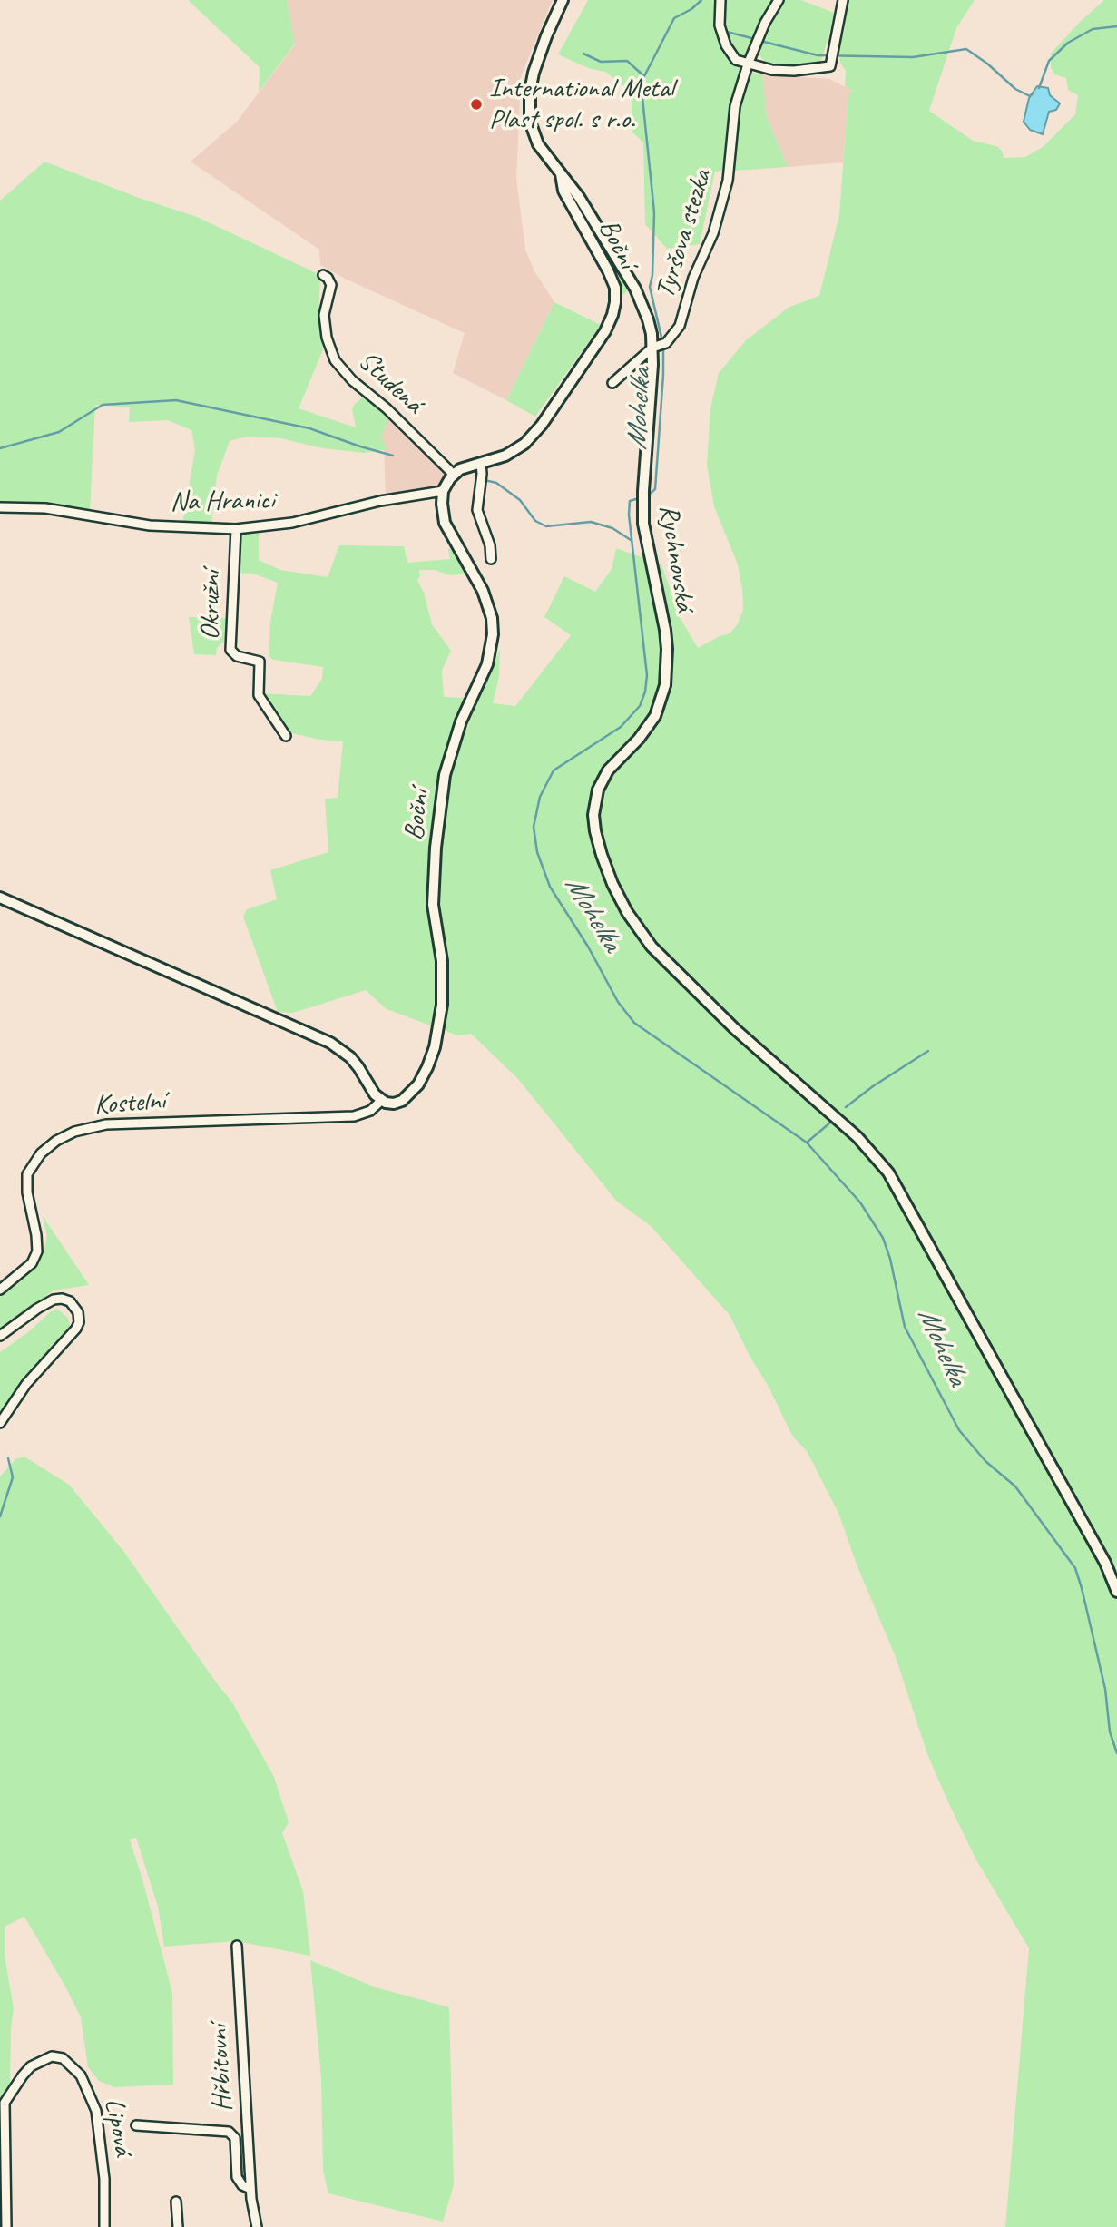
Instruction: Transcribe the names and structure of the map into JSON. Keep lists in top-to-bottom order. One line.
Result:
{"streets":{"street":["Tyršova stezka","Boční","Studená","Na Hranici","Rychnovská","Okružní","Kostelní","Hřbitovní","Lipová"]},"crossings":[["Tyršova stezka","Rychnovská"],["Boční","Studená"],["Boční","Na Hranici"],["Boční","Rychnovská"],["Boční","Kostelní"],["Na Hranici","Okružní"]],"water":["Mohelka"],"places":["International Metal Plast spol. s r.o."]}
